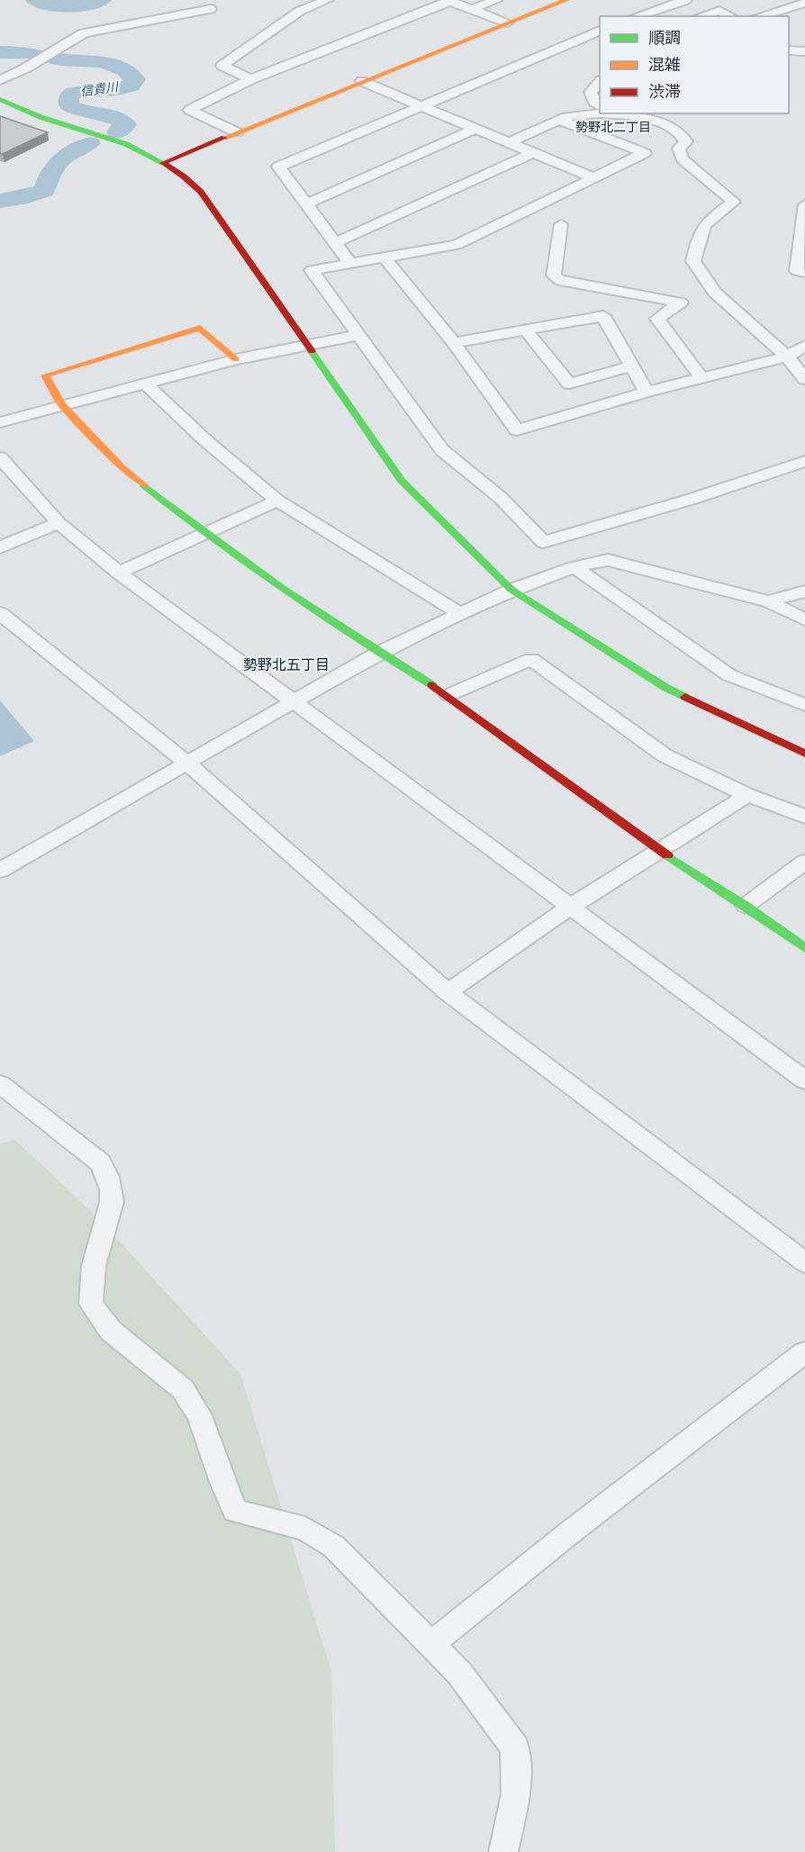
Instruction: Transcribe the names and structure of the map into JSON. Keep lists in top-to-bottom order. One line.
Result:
{"districts":["勢野北二丁目","勢野北五丁目"],"water":["信貴川"],"legend":["順調","混雑","渋滞"]}
